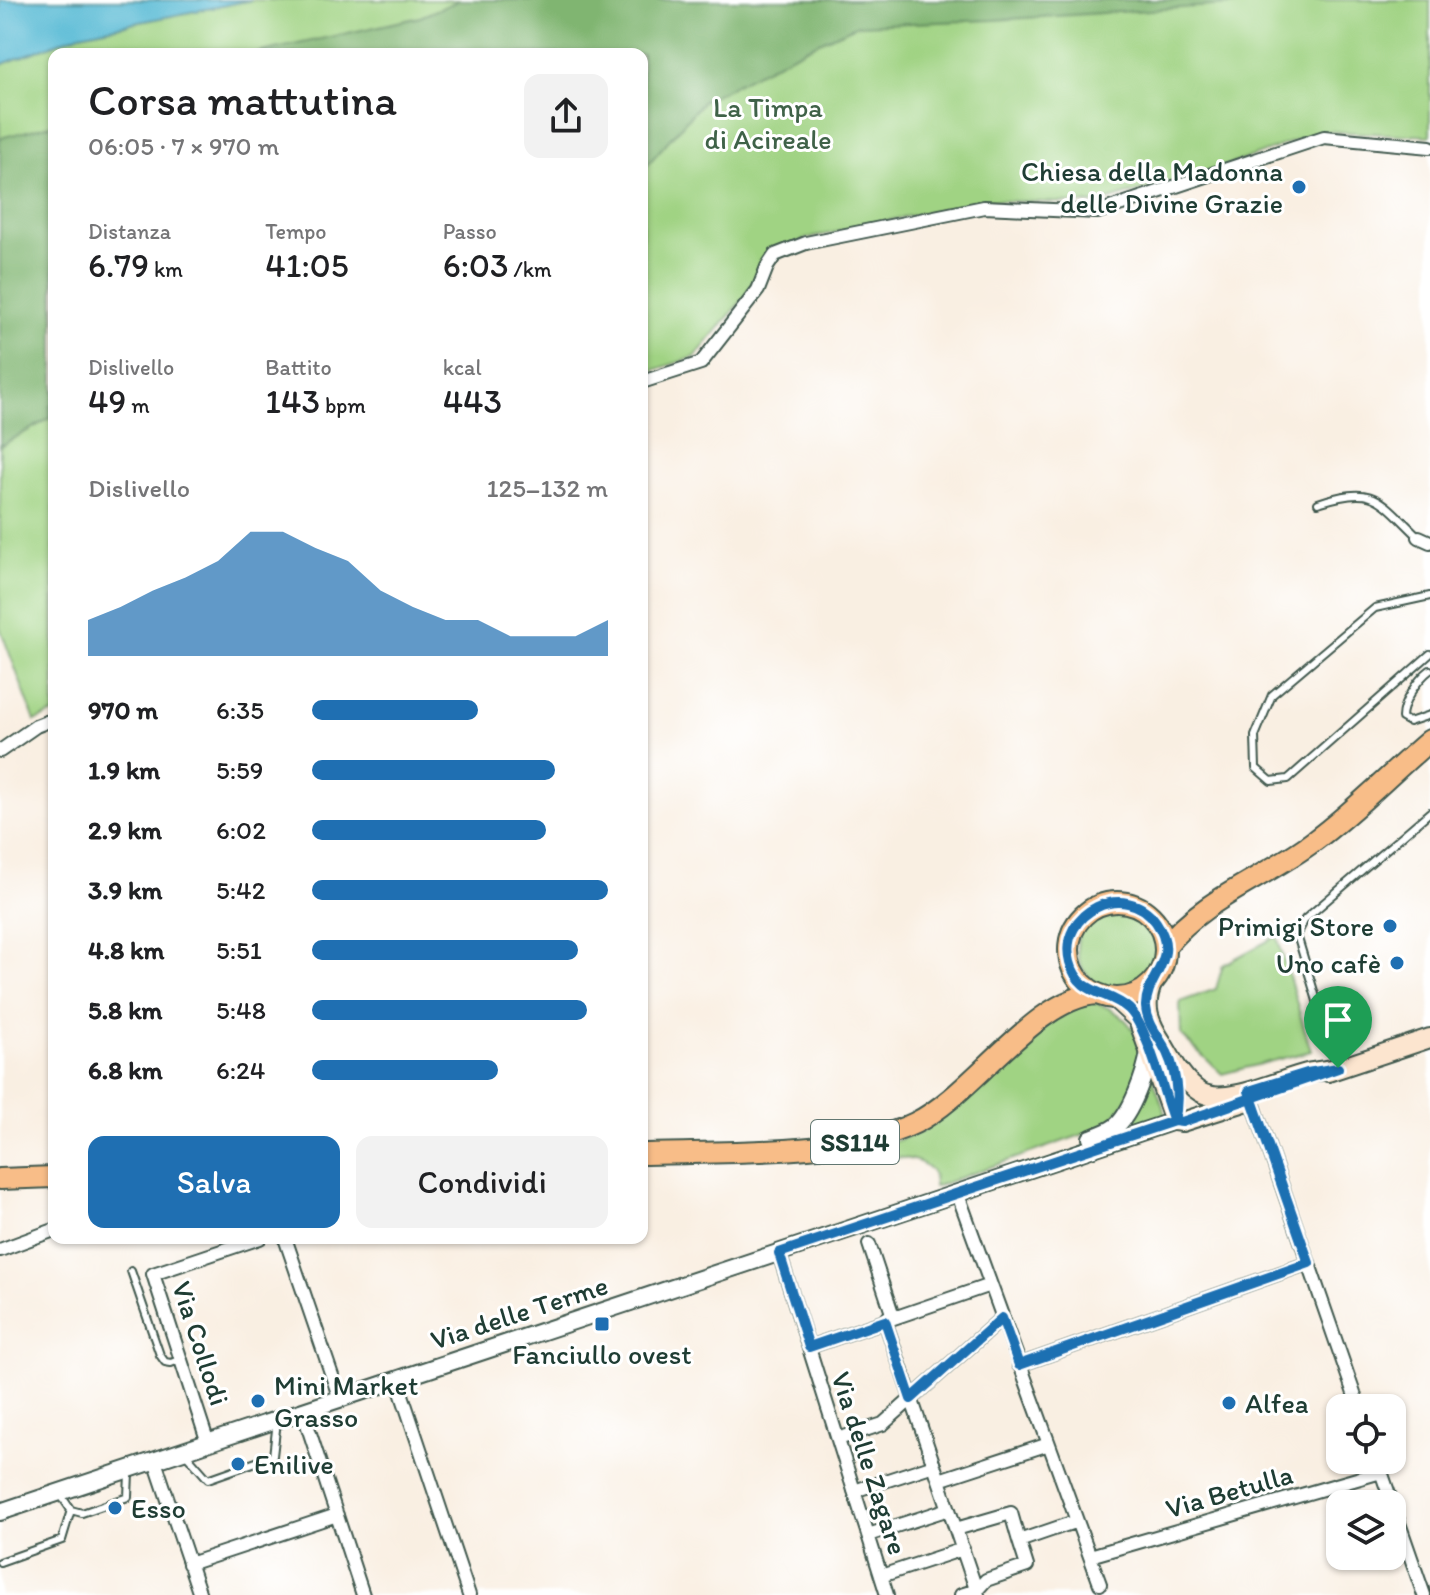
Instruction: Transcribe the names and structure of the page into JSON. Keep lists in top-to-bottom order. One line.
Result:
{"streets":{"main road":["SS114"],"street":["Via delle Terme","Via Collodi","Via delle Zagare","Via Betulla"]},"crossings":[["Via delle Terme","Via Collodi"],["Via delle Terme","Via delle Zagare"]],"parks":["La Timpa di Acireale"],"places":{"other":["Chiesa della Madonna delle Divine Grazie","Primigi Store","Uno cafè","Mini Market Grasso","Alfea","Enilive","Esso"],"transit":["Fanciullo ovest"]},"page":{"heading":["Corsa mattutina","06:05 · 7 × 970 m"],"stats":[["Distanza","6.79 km"],["Tempo","41:05"],["Passo","6:03 /km"],["Dislivello","49 m"],["Battito","143 bpm"],["kcal","443"]],"chart":["Dislivello","125–132 m"],"list":[{"name":"970 m","note":"6:35"},{"name":"1.9 km","note":"5:59"},{"name":"2.9 km","note":"6:02"},{"name":"3.9 km","note":"5:42"},{"name":"4.8 km","note":"5:51"},{"name":"5.8 km","note":"5:48"},{"name":"6.8 km","note":"6:24"}],"buttons":["Salva","Condividi"]}}
